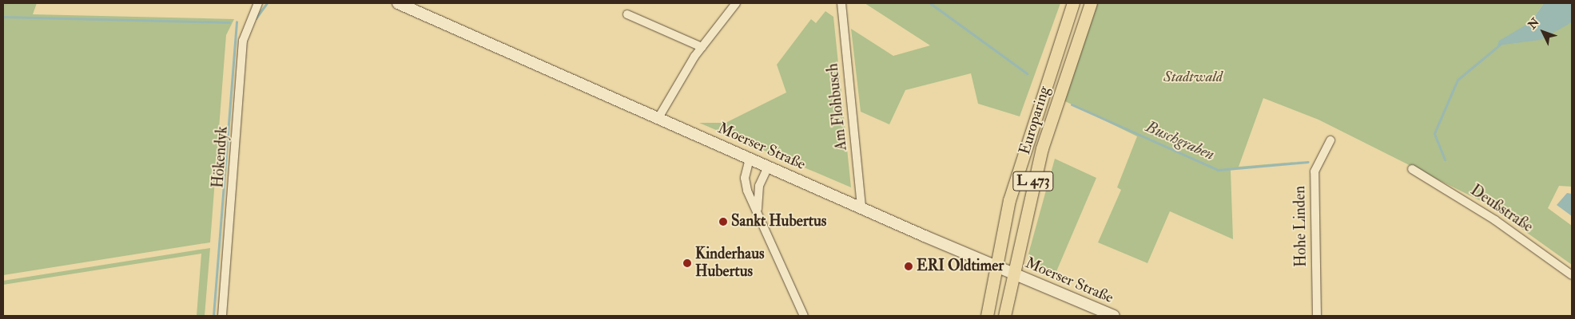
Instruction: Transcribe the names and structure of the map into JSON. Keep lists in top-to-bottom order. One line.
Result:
{"streets":{"main road":["Europaring","Moerser Straße","L 473"],"street":["Am Flohbusch","Hökendyk","Deußstraße","Hohe Linden"]},"crossings":[["Am Flohbusch","Moerser Straße"],["Europaring","Moerser Straße"],["Europaring","L 473"],["Moerser Straße","L 473"]],"water":["Buschgraben"],"parks":["Stadtwald"],"places":["Sankt Hubertus","Kinderhaus Hubertus","ERI Oldtimer"],"north":"top left"}
